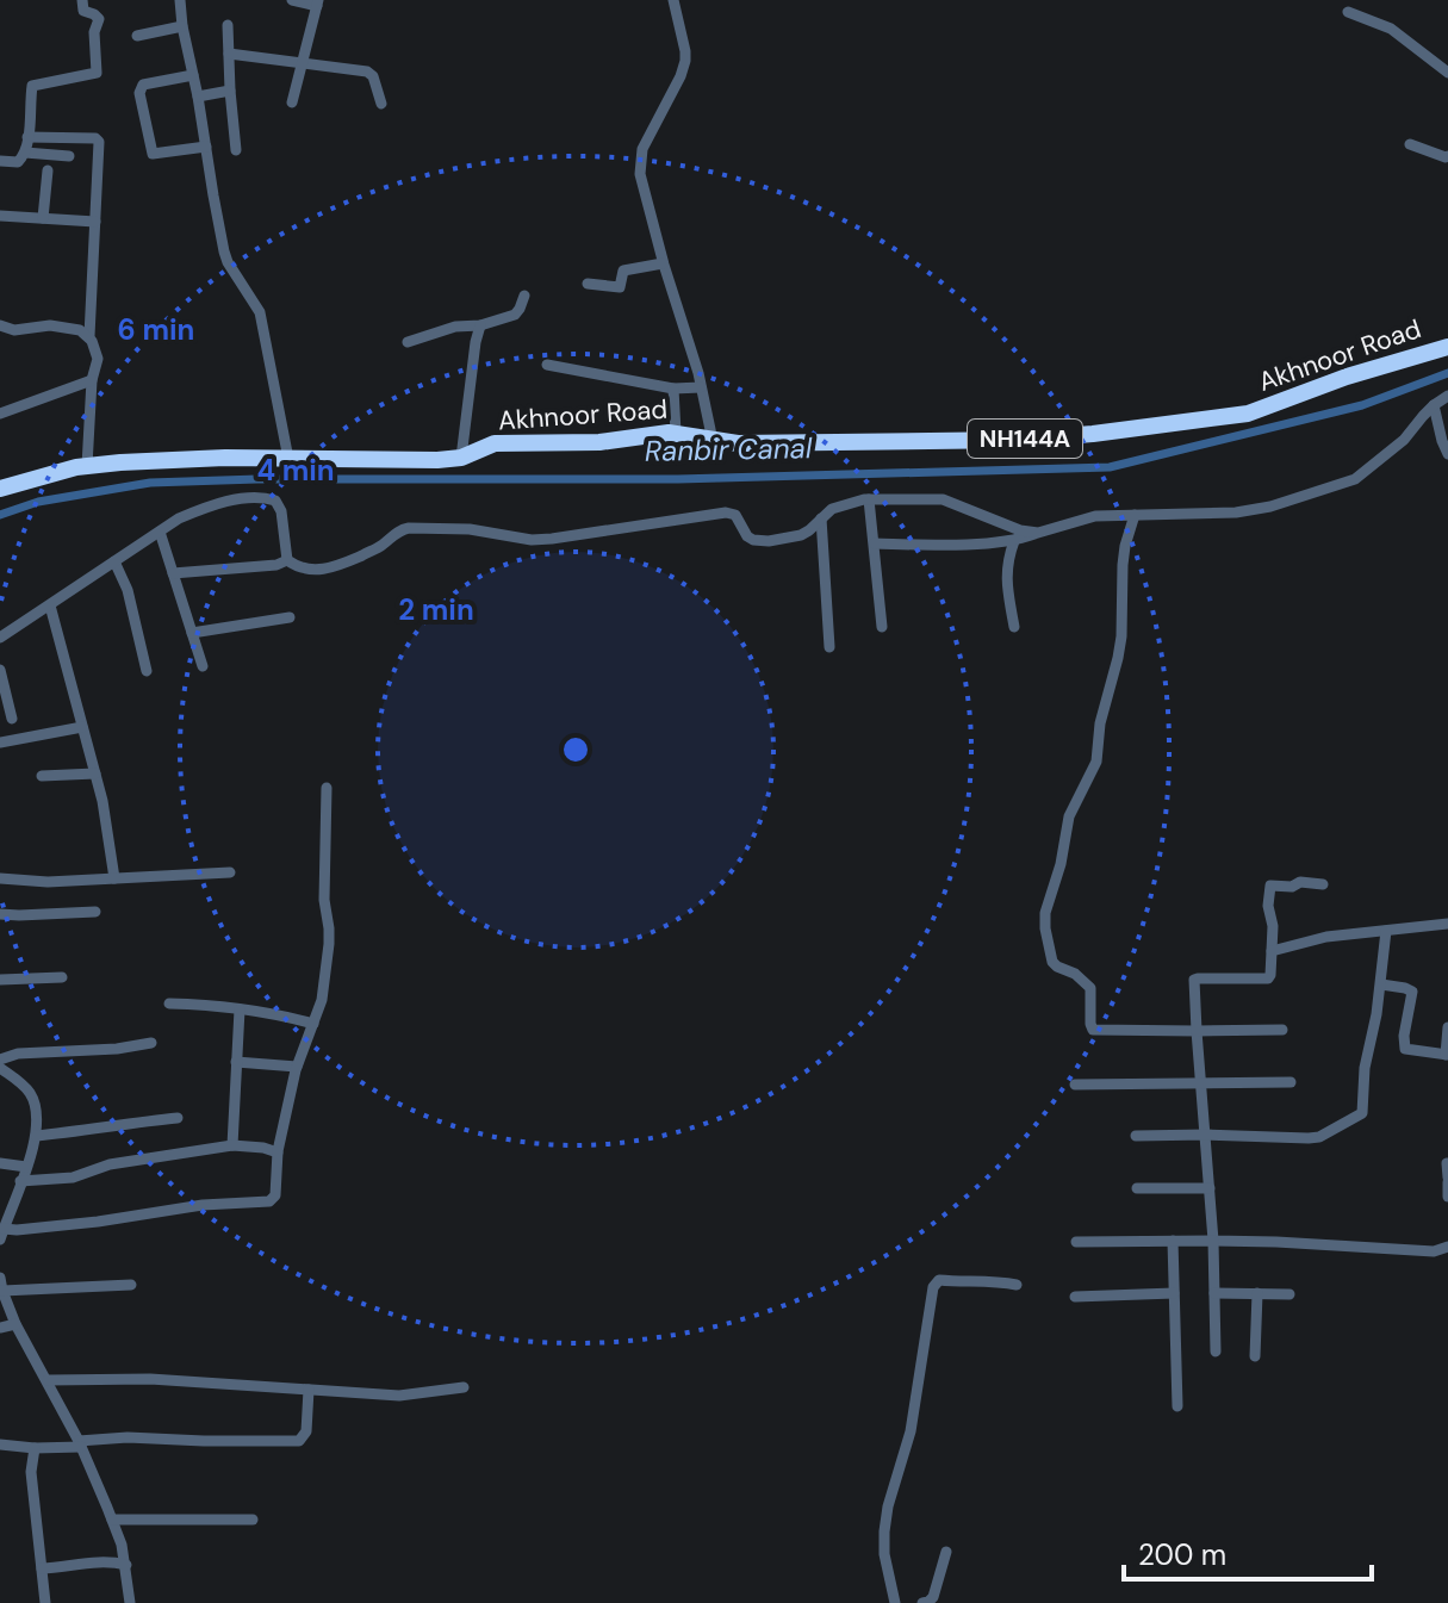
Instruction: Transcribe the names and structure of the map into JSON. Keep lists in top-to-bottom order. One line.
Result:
{"streets":{"highway":["Akhnoor Road","NH144A"]},"crossings":[["Akhnoor Road","NH144A"]],"water":["Ranbir Canal"],"scale_bar":"200 m","rings":["6 min","4 min","2 min"]}
